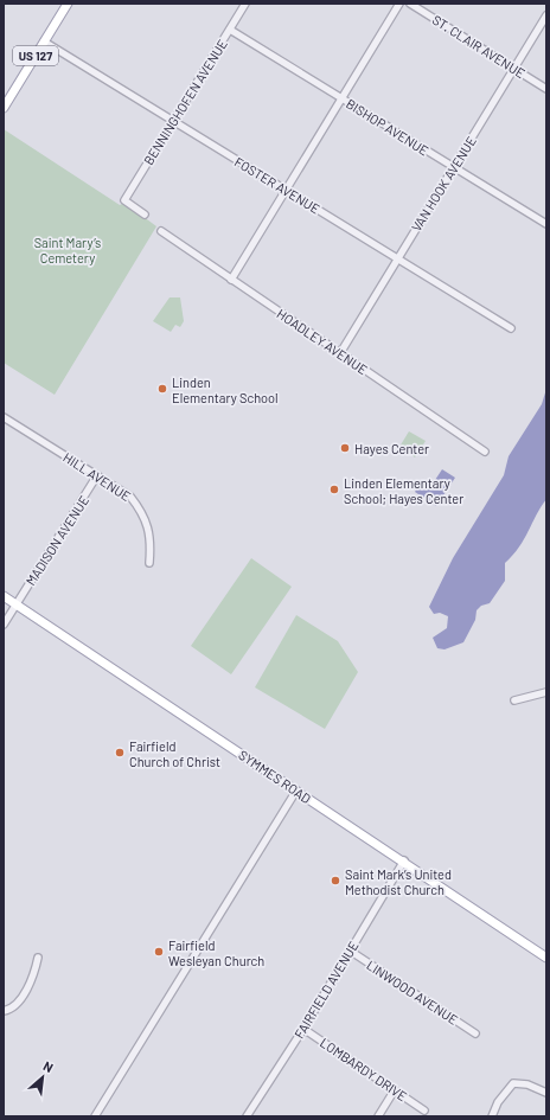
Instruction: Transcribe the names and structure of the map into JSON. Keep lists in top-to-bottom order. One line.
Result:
{"streets":{"main road":["US 127","SYMMES ROAD"],"street":["ST. CLAIR AVENUE","BENNINGHOFEN AVENUE","BISHOP AVENUE","VAN HOOK AVENUE","FOSTER AVENUE","HOADLEY AVENUE","HILL AVENUE","MADISON AVENUE","FAIRFIELD AVENUE","LINWOOD AVENUE","LOMBARDY DRIVE"]},"crossings":[["ST. CLAIR AVENUE","VAN HOOK AVENUE"],["US 127","FOSTER AVENUE"],["BENNINGHOFEN AVENUE","BISHOP AVENUE"],["BENNINGHOFEN AVENUE","FOSTER AVENUE"],["BISHOP AVENUE","VAN HOOK AVENUE"],["VAN HOOK AVENUE","FOSTER AVENUE"],["VAN HOOK AVENUE","HOADLEY AVENUE"],["HILL AVENUE","MADISON AVENUE"],["MADISON AVENUE","SYMMES ROAD"],["SYMMES ROAD","FAIRFIELD AVENUE"],["FAIRFIELD AVENUE","LINWOOD AVENUE"],["FAIRFIELD AVENUE","LOMBARDY DRIVE"]],"parks":["Saint Mary’s Cemetery"],"places":["Linden Elementary School","Hayes Center","Linden Elementary School; Hayes Center","Fairfield Church of Christ","Saint Mark’s United Methodist Church","Fairfield Wesleyan Church"],"north":"top right"}
